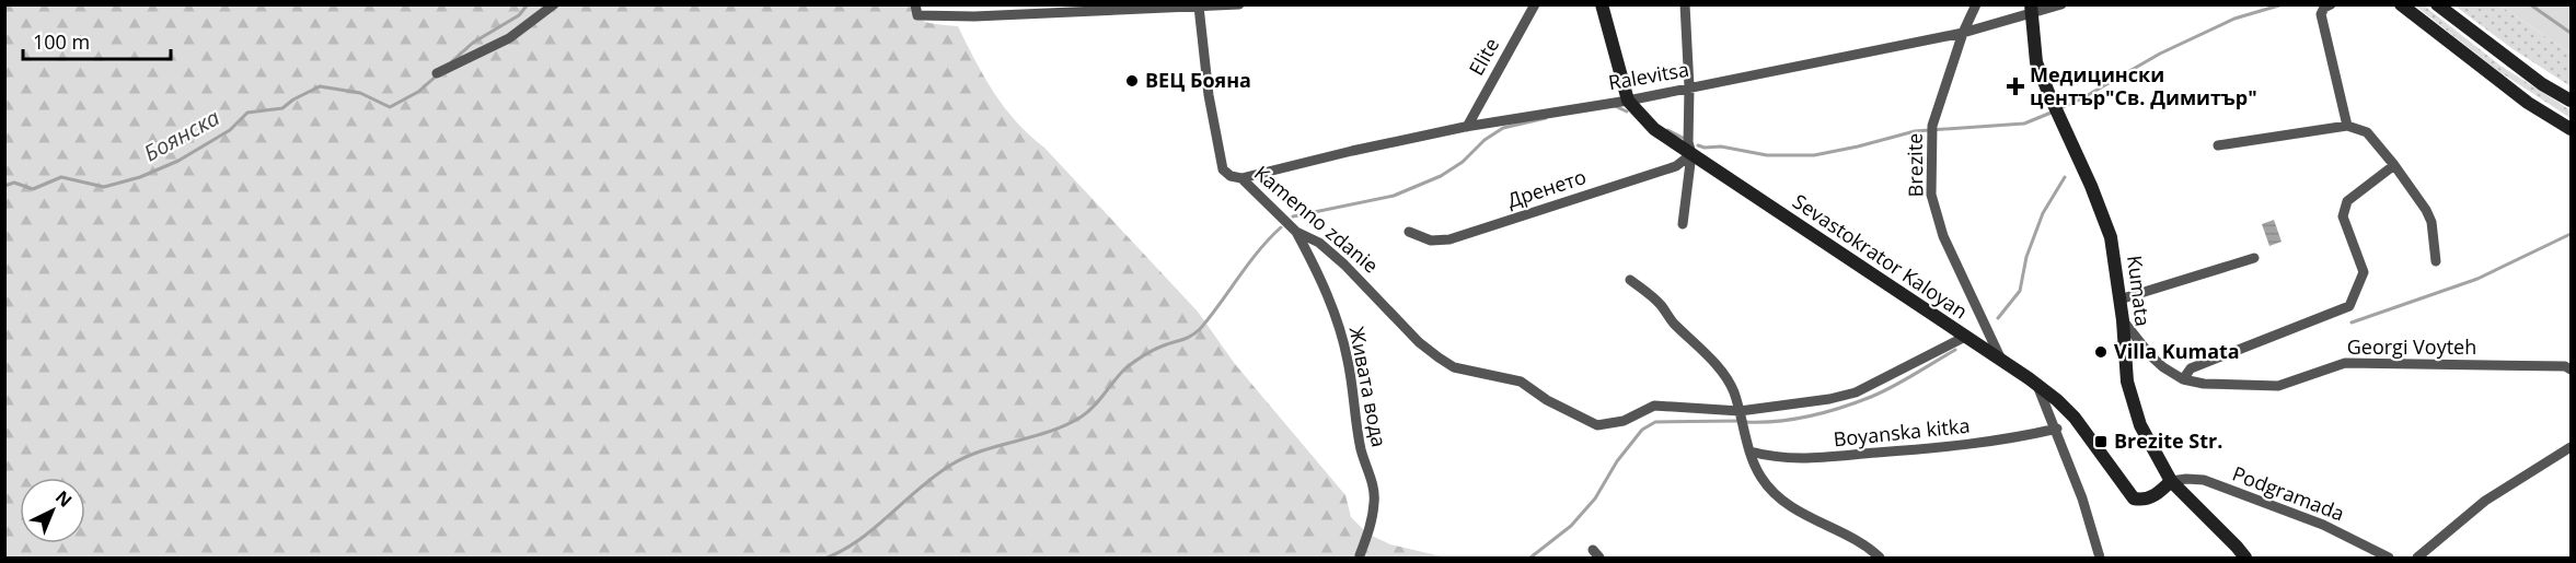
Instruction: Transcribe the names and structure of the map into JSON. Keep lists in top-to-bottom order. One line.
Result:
{"streets":{"main road":["Sevastokrator Kaloyan","Kumata"],"street":["Elite","Ralevitsa","Brezite","Дренето","Kamenno zdanie","Georgi Voyteh","Живата вода","Boyanska kitka","Podgramada"]},"crossings":[["Elite","Ralevitsa"],["Ralevitsa","Brezite"],["Ralevitsa","Kamenno zdanie"],["Ralevitsa","Sevastokrator Kaloyan"],["Ralevitsa","Kumata"],["Brezite","Sevastokrator Kaloyan"],["Дренето","Sevastokrator Kaloyan"],["Kamenno zdanie","Живата вода"],["Sevastokrator Kaloyan","Kumata"],["Sevastokrator Kaloyan","Podgramada"],["Kumata","Georgi Voyteh"],["Kumata","Podgramada"]],"water":["Боянска"],"places":{"other":["ВЕЦ Бояна","Villa Kumata"],"health":["Медицински център\"Св. Димитър\""],"transit":["Brezite Str."]},"scale_bar":"100 m","north":"top right"}
